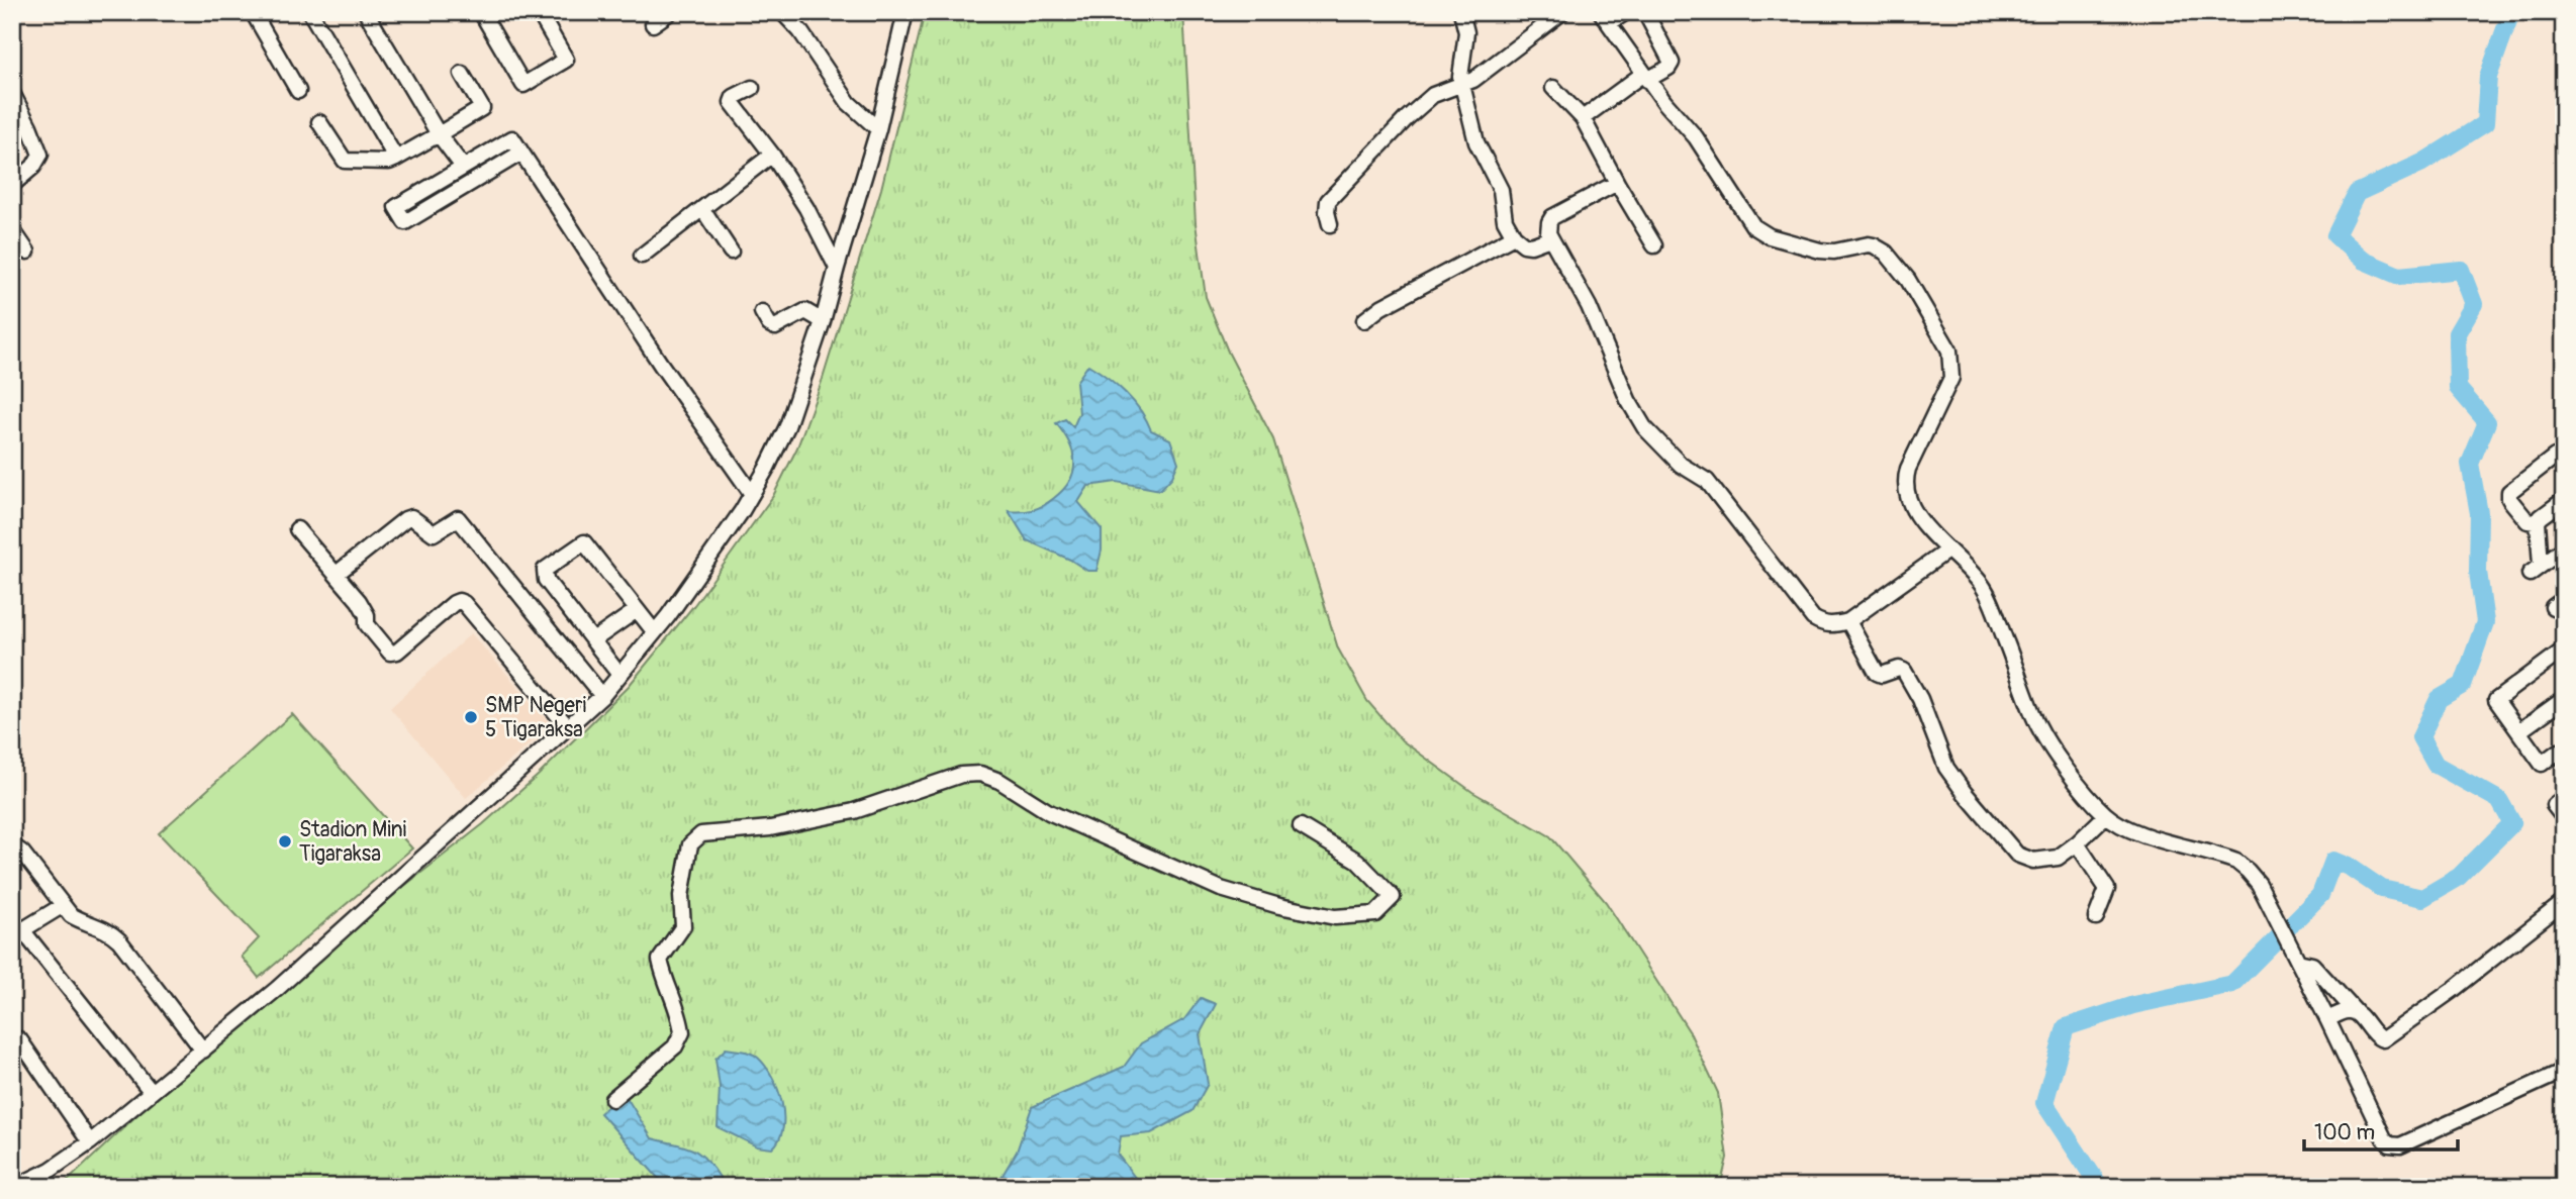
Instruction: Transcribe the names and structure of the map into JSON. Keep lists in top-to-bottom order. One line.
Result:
{"places":["SMP Negeri 5 Tigaraksa","Stadion Mini Tigaraksa"],"scale_bar":"100 m"}
